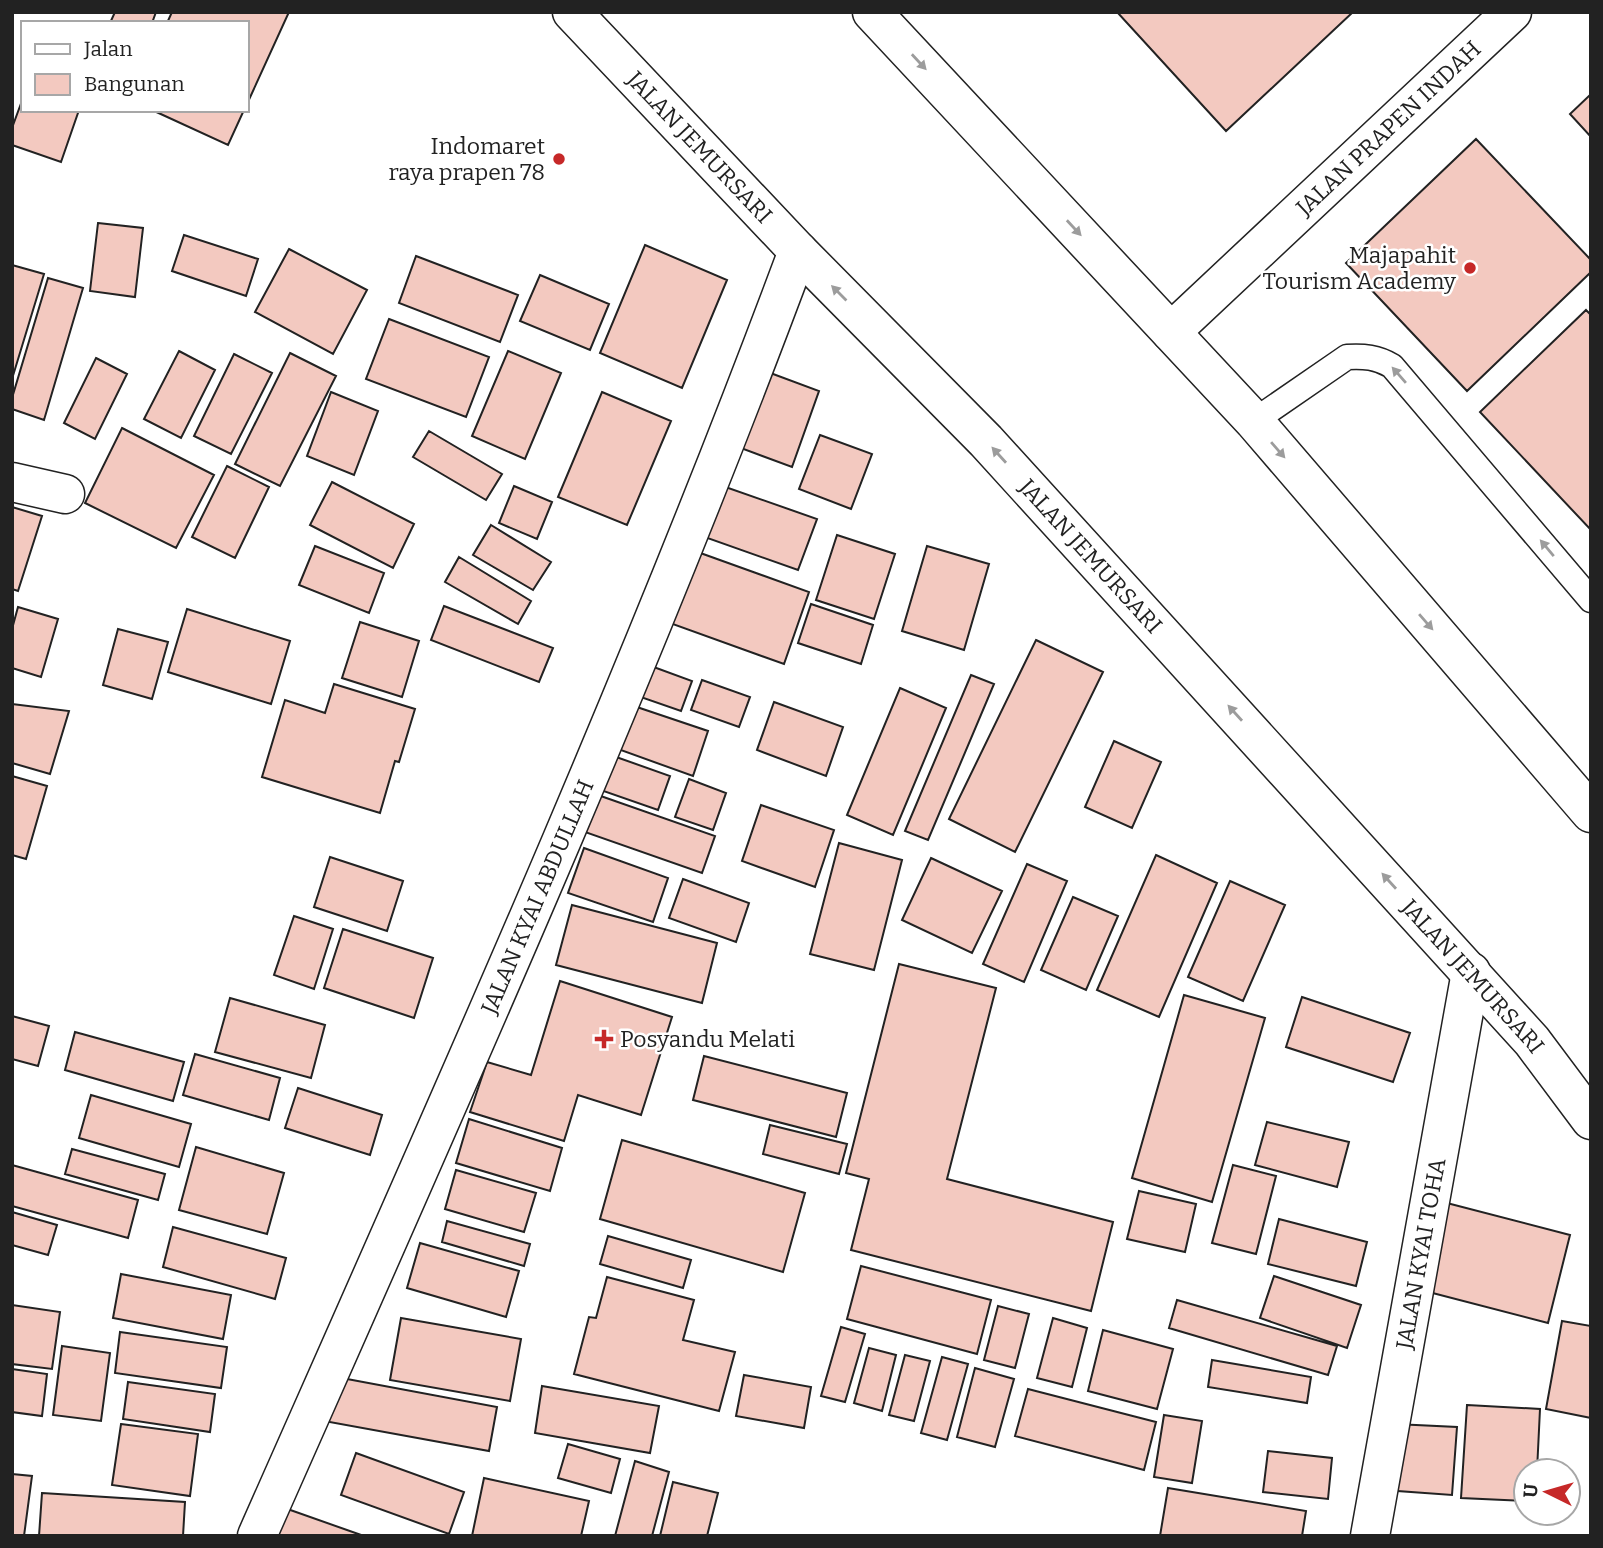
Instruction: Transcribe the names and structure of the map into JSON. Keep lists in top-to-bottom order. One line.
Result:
{"streets":{"main road":["JALAN PRAPEN INDAH","JALAN JEMURSARI","JALAN KYAI ABDULLAH","JALAN KYAI TOHA"]},"crossings":[["JALAN JEMURSARI","JALAN KYAI ABDULLAH"],["JALAN JEMURSARI","JALAN KYAI TOHA"]],"places":{"other":["Indomaret raya prapen 78","Majapahit Tourism Academy"],"health":["Posyandu Melati"]},"legend":["Jalan","Bangunan"],"north":"left"}
